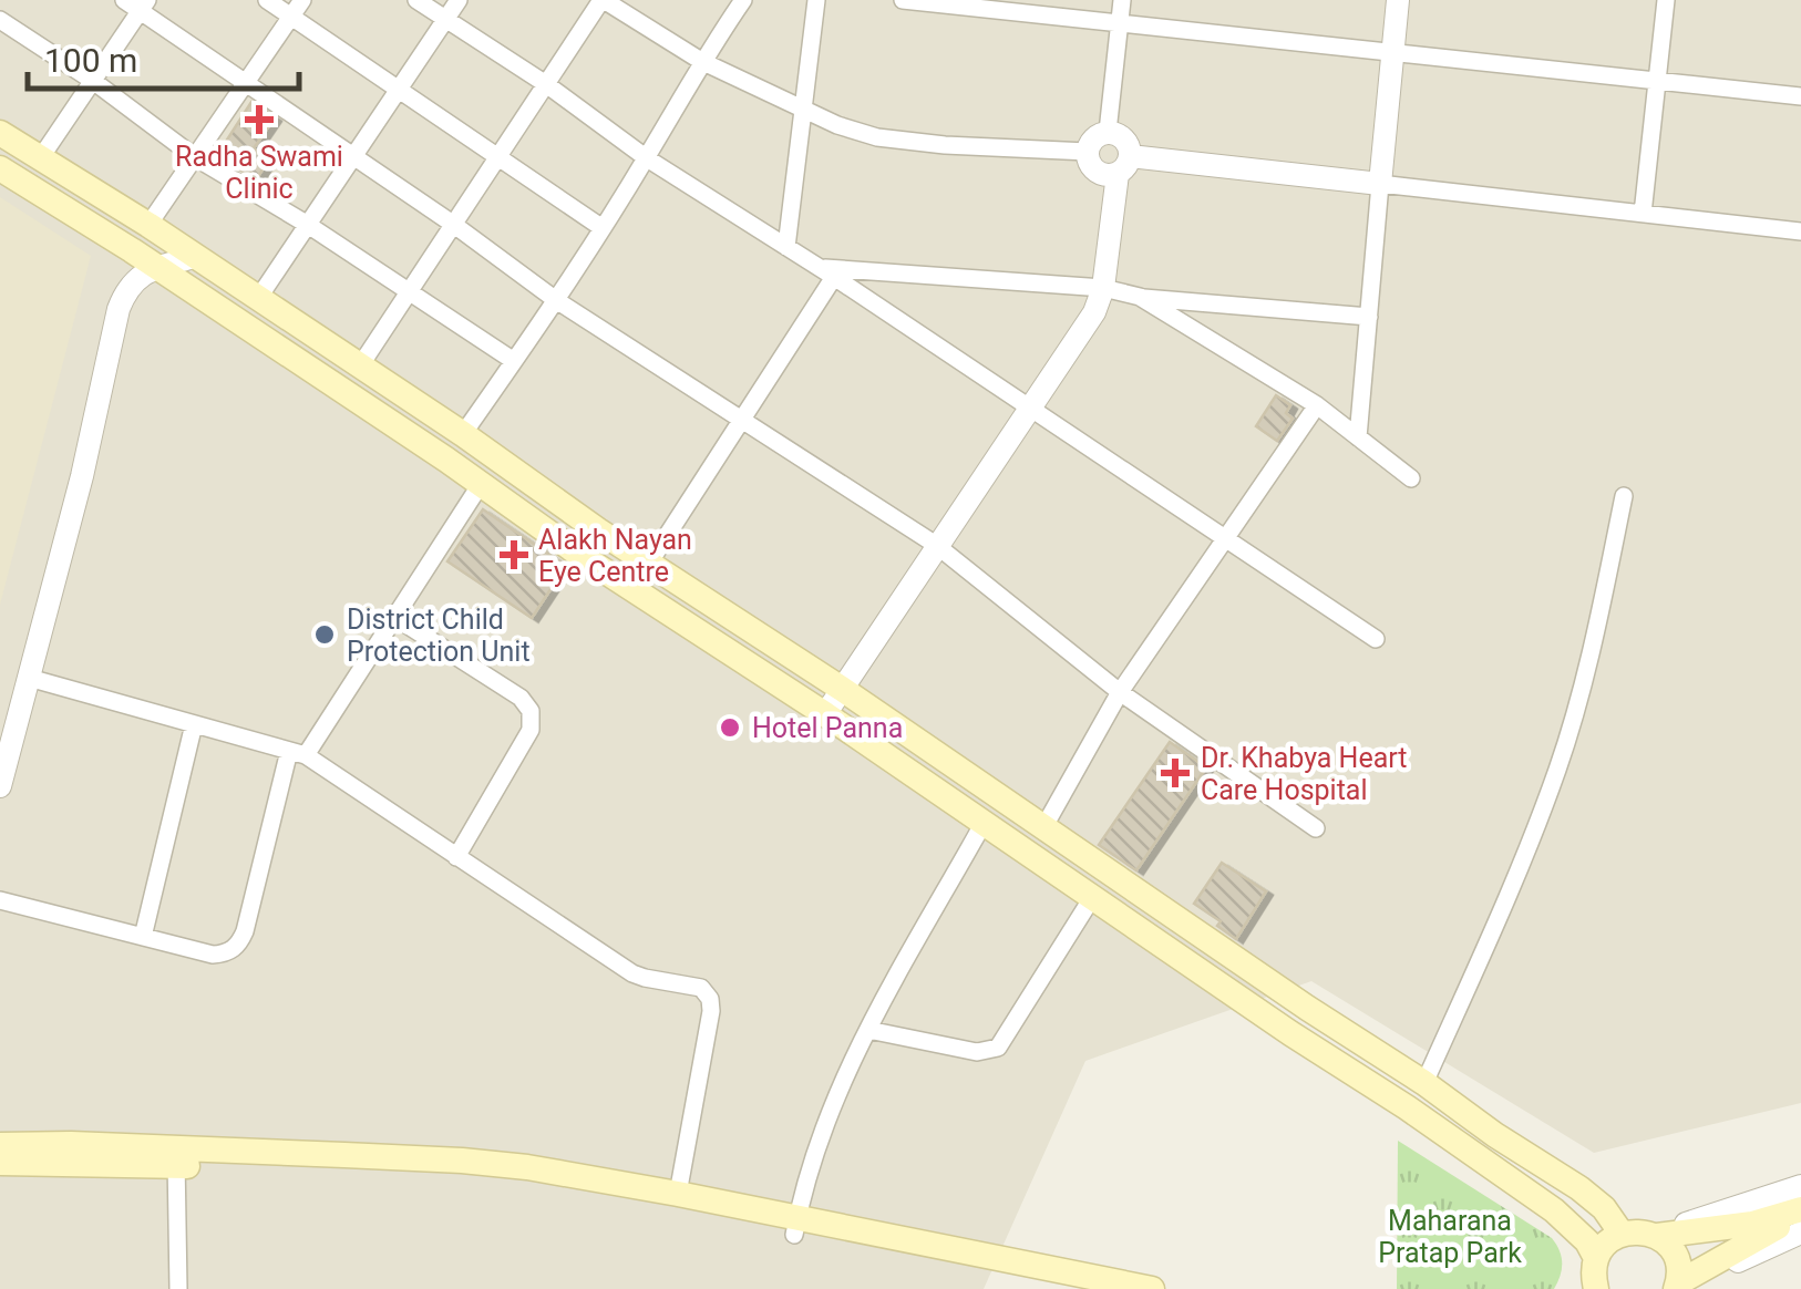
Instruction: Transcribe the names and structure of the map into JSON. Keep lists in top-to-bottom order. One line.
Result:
{"parks":["Maharana Pratap Park"],"places":{"health":["Radha Swami Clinic","Alakh Nayan Eye Centre","Dr. Khabya Heart Care Hospital"],"other":["District Child Protection Unit","Hotel Panna"]},"scale_bar":"100 m"}
